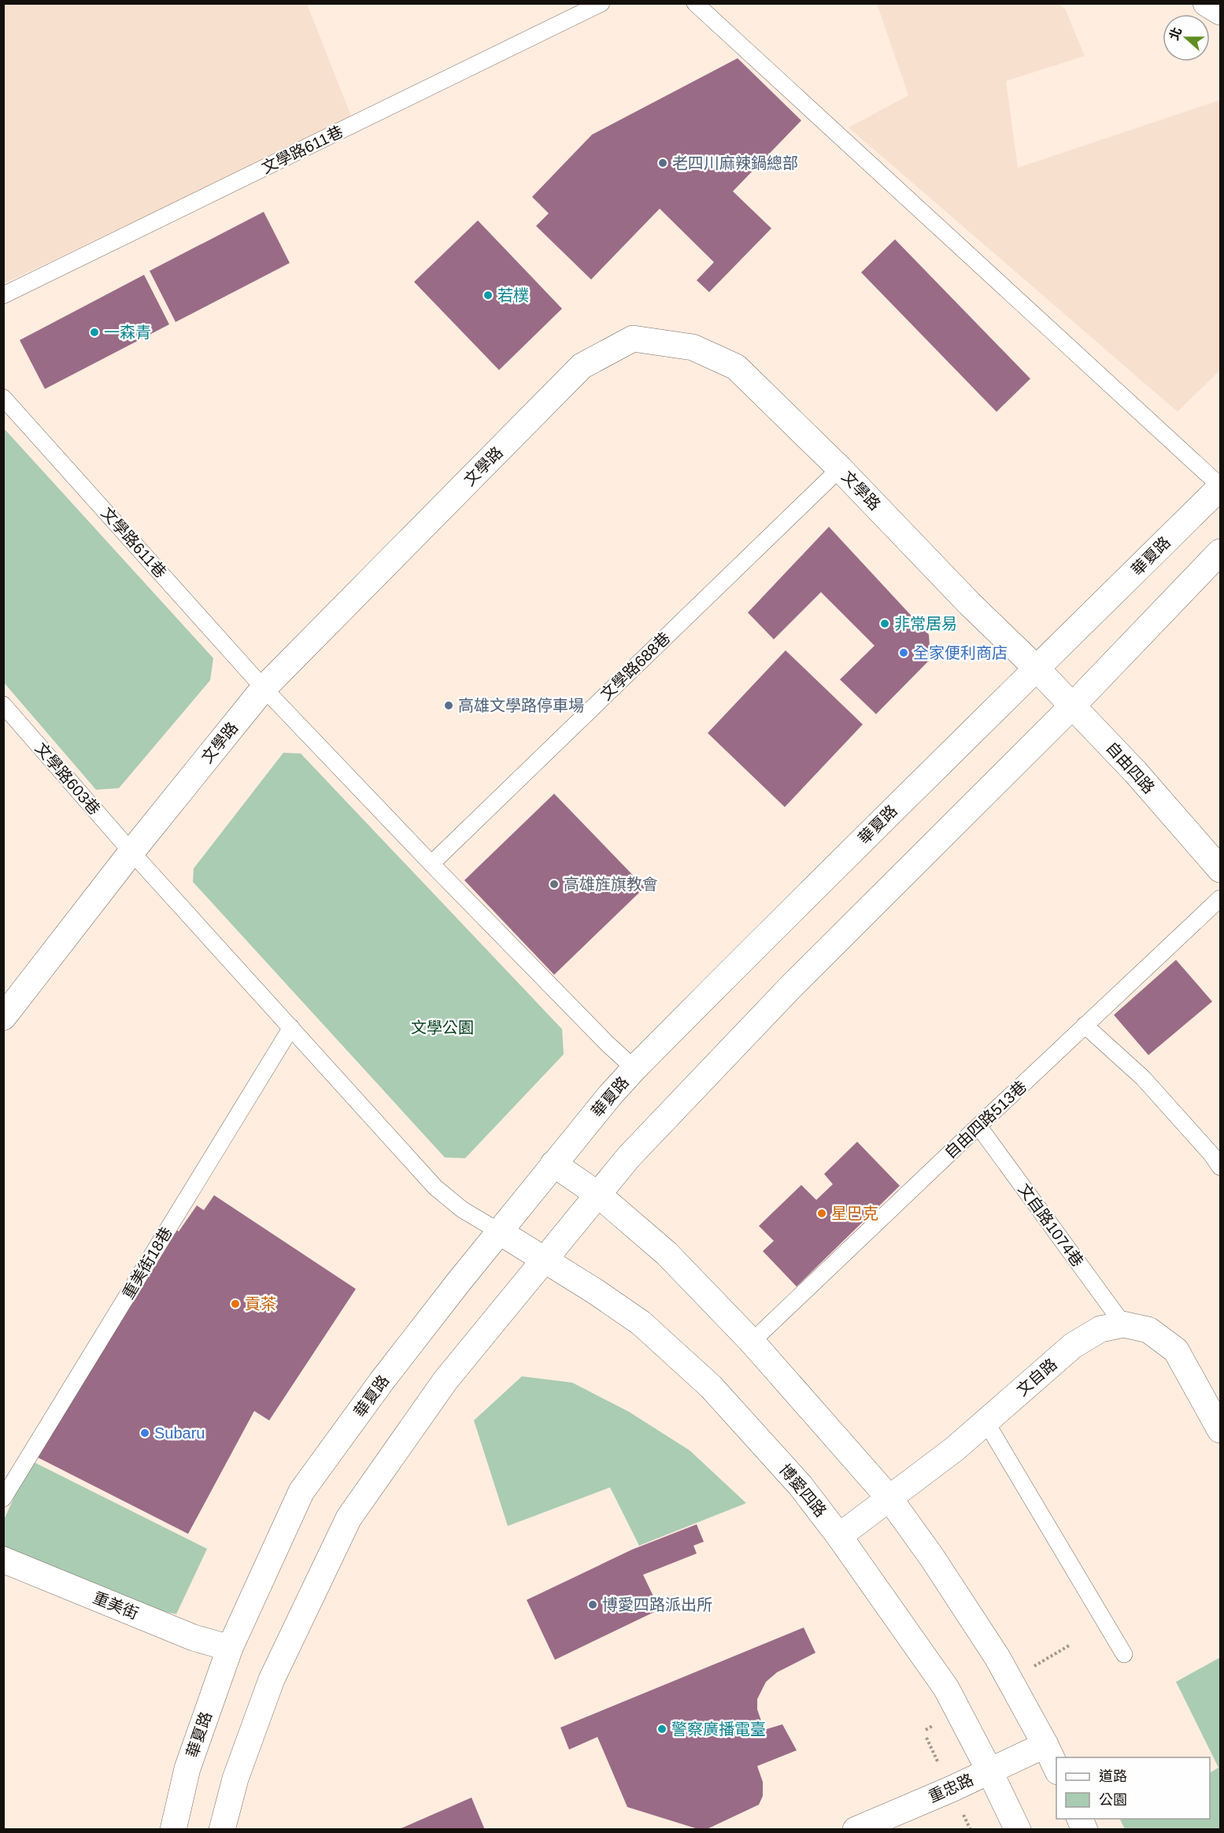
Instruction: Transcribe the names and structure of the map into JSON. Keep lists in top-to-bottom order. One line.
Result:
{"streets":{"street":["文學路","華夏路","自由四路","文自路","博愛四路","重美街","重忠路"],"lane":["文學路611巷","文學路688巷","文學路603巷","自由四路513巷","文自路1074巷","重美街18巷"]},"crossings":[["文學路611巷","文學路"],["文學路611巷","華夏路"],["文學路611巷","文學路688巷"],["文學路","華夏路"],["文學路","文學路688巷"],["文學路","自由四路"],["文學路","文學路603巷"],["華夏路","自由四路"],["華夏路","文學路603巷"],["華夏路","博愛四路"],["華夏路","重美街"],["文學路603巷","重美街18巷"],["文學路603巷","博愛四路"],["自由四路513巷","文自路1074巷"],["文自路1074巷","文自路"],["文自路","博愛四路"],["博愛四路","重忠路"]],"parks":["文學公園"],"places":["老四川麻辣鍋總部","若樸","一森青","非常居易","全家便利商店","高雄文學路停車場","高雄旌旗教會","星巴克","貢茶","Subaru","博愛四路派出所","警察廣播電臺"],"legend":["道路","公園"],"north":"left"}
